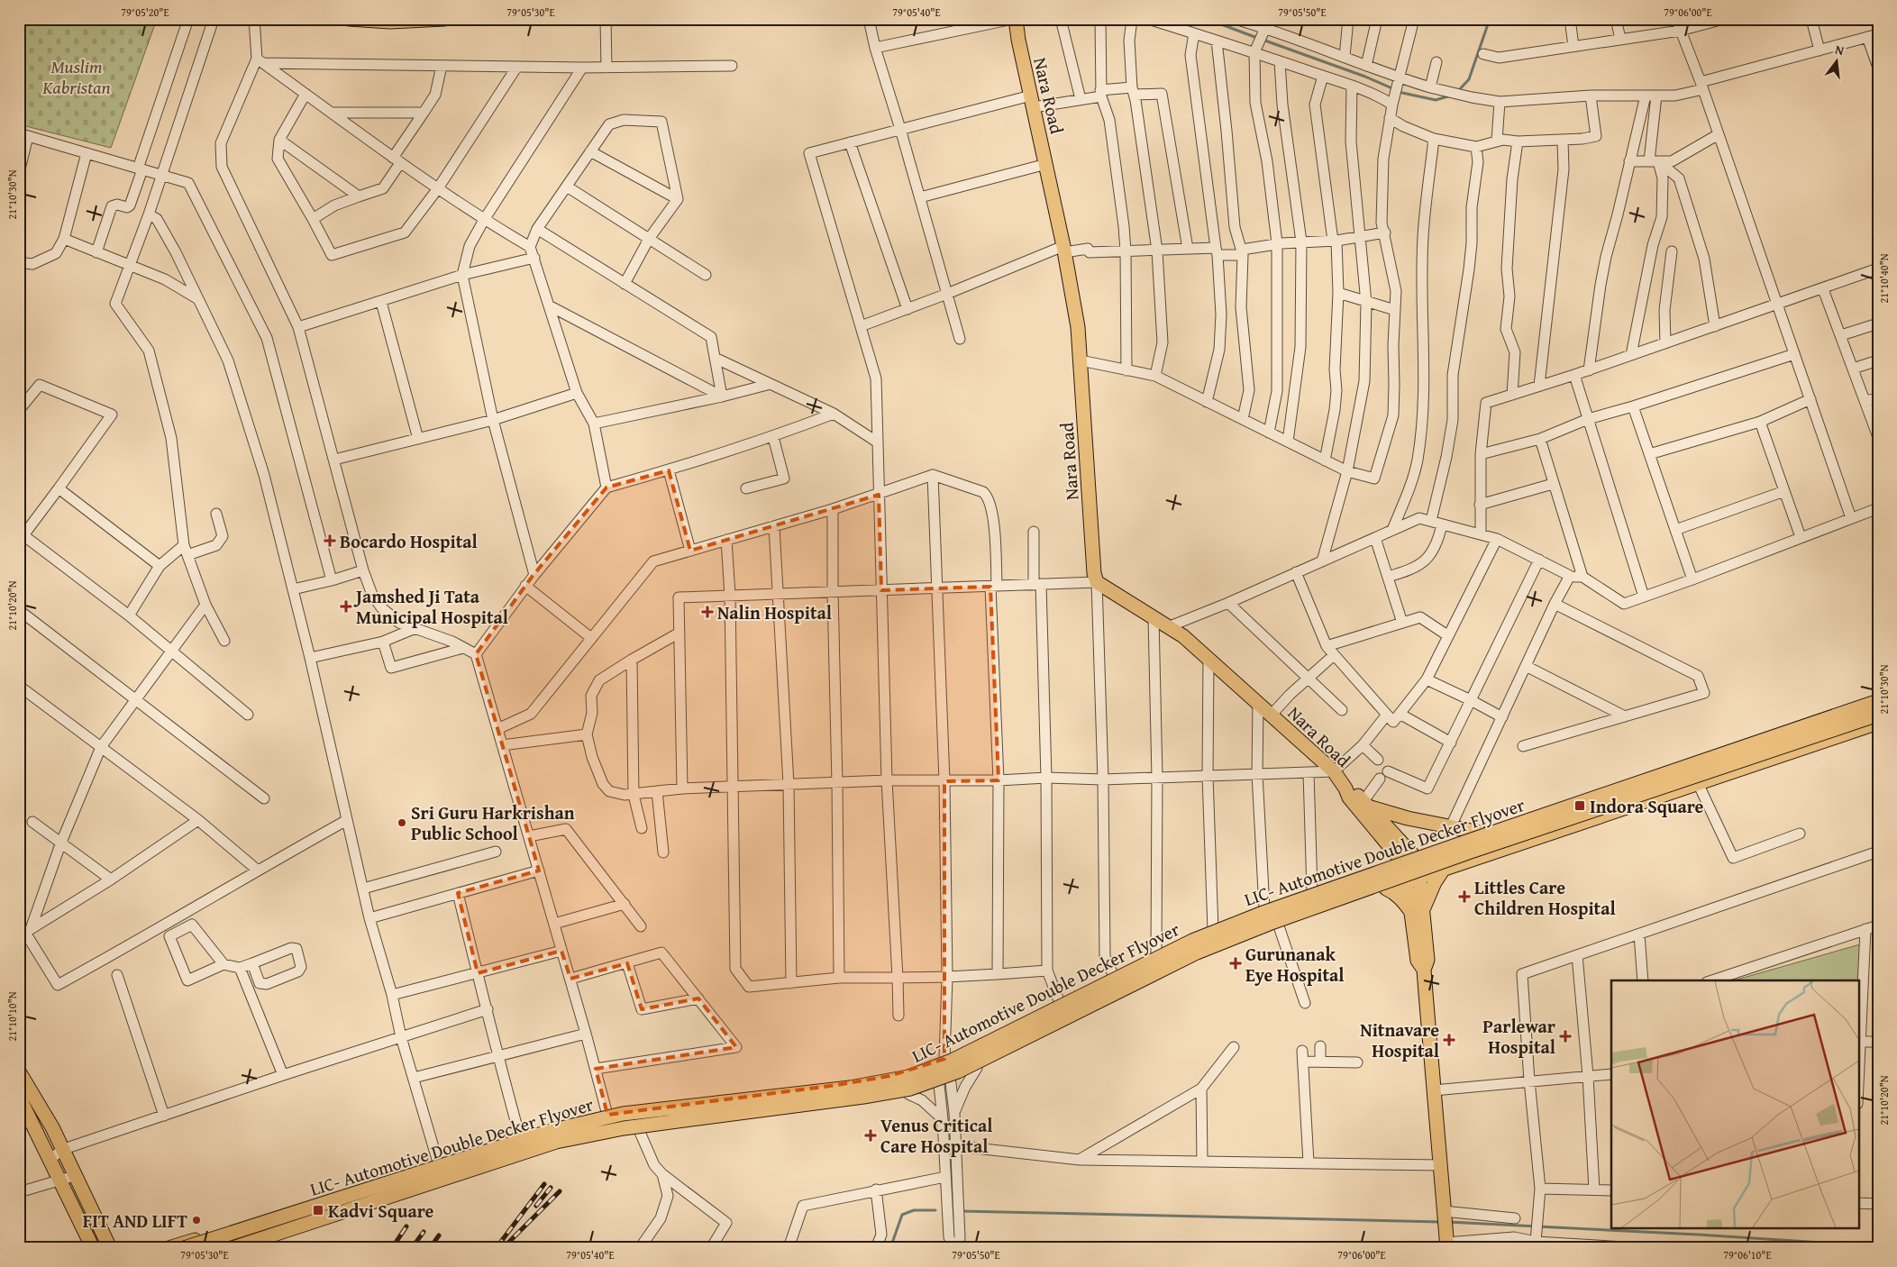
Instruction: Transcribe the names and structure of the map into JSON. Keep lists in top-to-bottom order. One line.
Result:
{"streets":{"main road":["Nara Road","LIC- Automotive Double Decker Flyover"]},"parks":["Muslim Kabristan"],"places":{"health":["Bocardo Hospital","Jamshed Ji Tata Municipal Hospital","Nalin Hospital","Littles Care Children Hospital","Gurunanak Eye Hospital","Parlewar Hospital","Nitnavare Hospital","Venus Critical Care Hospital"],"transit":["Indora Square","Kadvi Square"],"other":["Sri Guru Harkrishan Public School","FIT AND LIFT"]},"north":"top","coordinates":["79°05'20\"E","79°05'30\"E","79°05'40\"E","79°05'50\"E","79°06'00\"E","21°10'30\"N","21°10'40\"N","21°10'20\"N","21°10'10\"N","79°06'10\"E"]}
